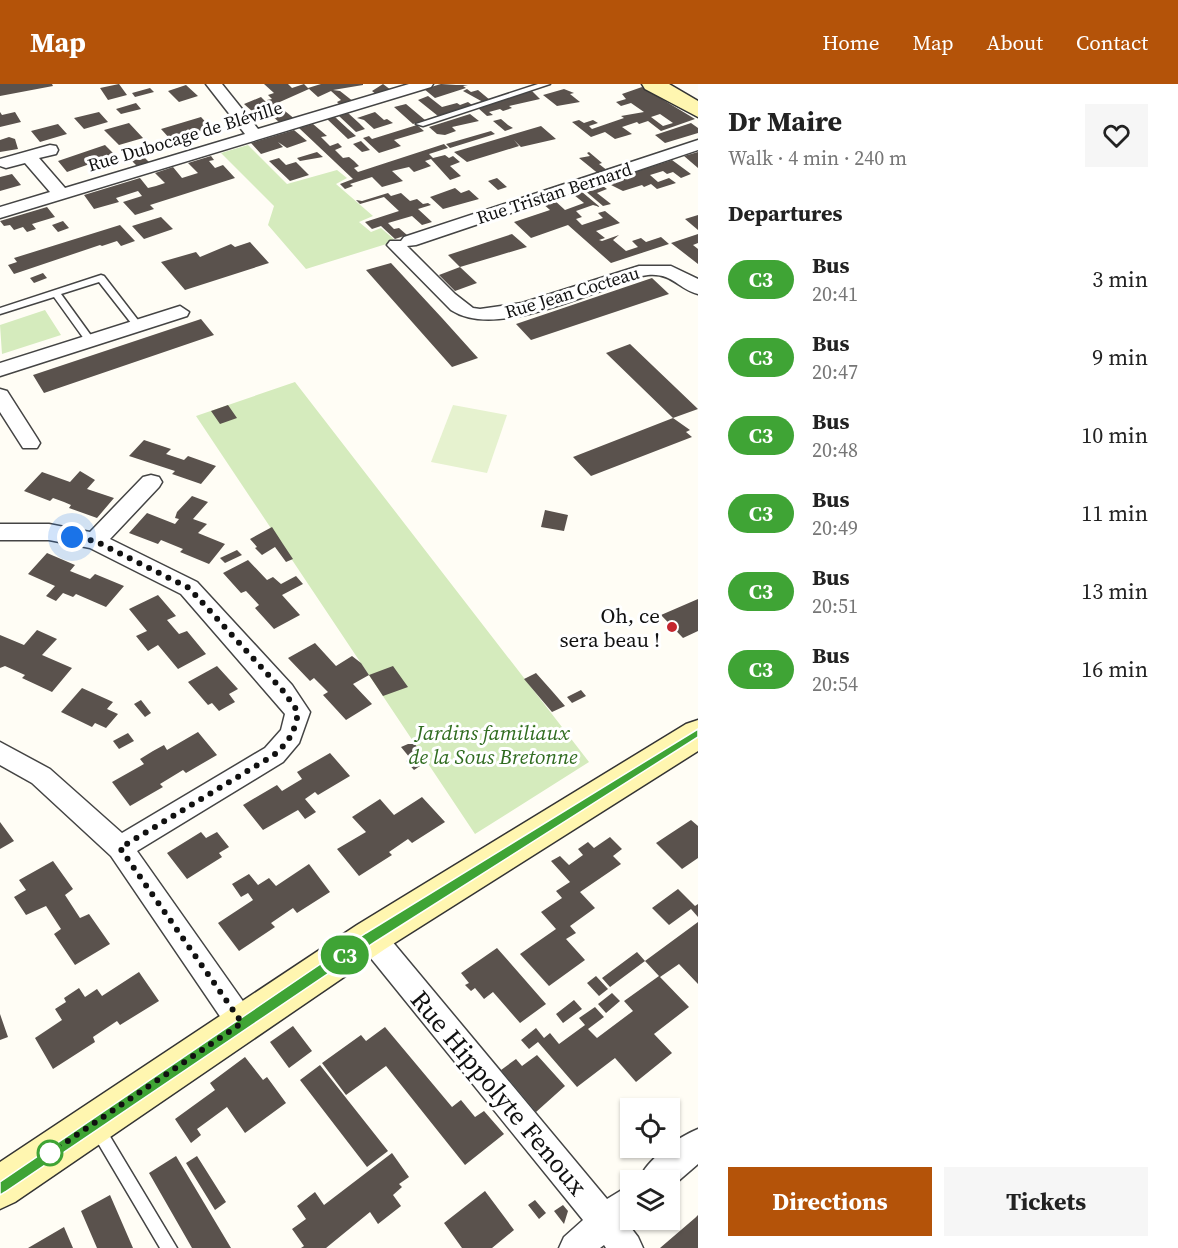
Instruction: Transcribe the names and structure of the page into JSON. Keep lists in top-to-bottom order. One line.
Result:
{"streets":{"street":["Rue Dubocage de Bléville","Rue Tristan Bernard","Rue Jean Cocteau","Rue Hippolyte Fenoux"]},"crossings":[["Rue Tristan Bernard","Rue Jean Cocteau"]],"parks":["Jardins familiaux de la Sous Bretonne"],"places":["Oh, ce sera beau !"],"lines":["bus line C3"],"page":{"header":"Map","nav":["Home","Map","About","Contact"],"on_map":"C3","heading":[["Dr Maire","Walk · 4 min · 240 m"],"Departures"],"list":[{"mark":"C3","name":"Bus","note":"20:41","value":"3 min"},{"mark":"C3","name":"Bus","note":"20:47","value":"9 min"},{"mark":"C3","name":"Bus","note":"20:48","value":"10 min"},{"mark":"C3","name":"Bus","note":"20:49","value":"11 min"},{"mark":"C3","name":"Bus","note":"20:51","value":"13 min"},{"mark":"C3","name":"Bus","note":"20:54","value":"16 min"}],"buttons":["Directions","Tickets"]}}
